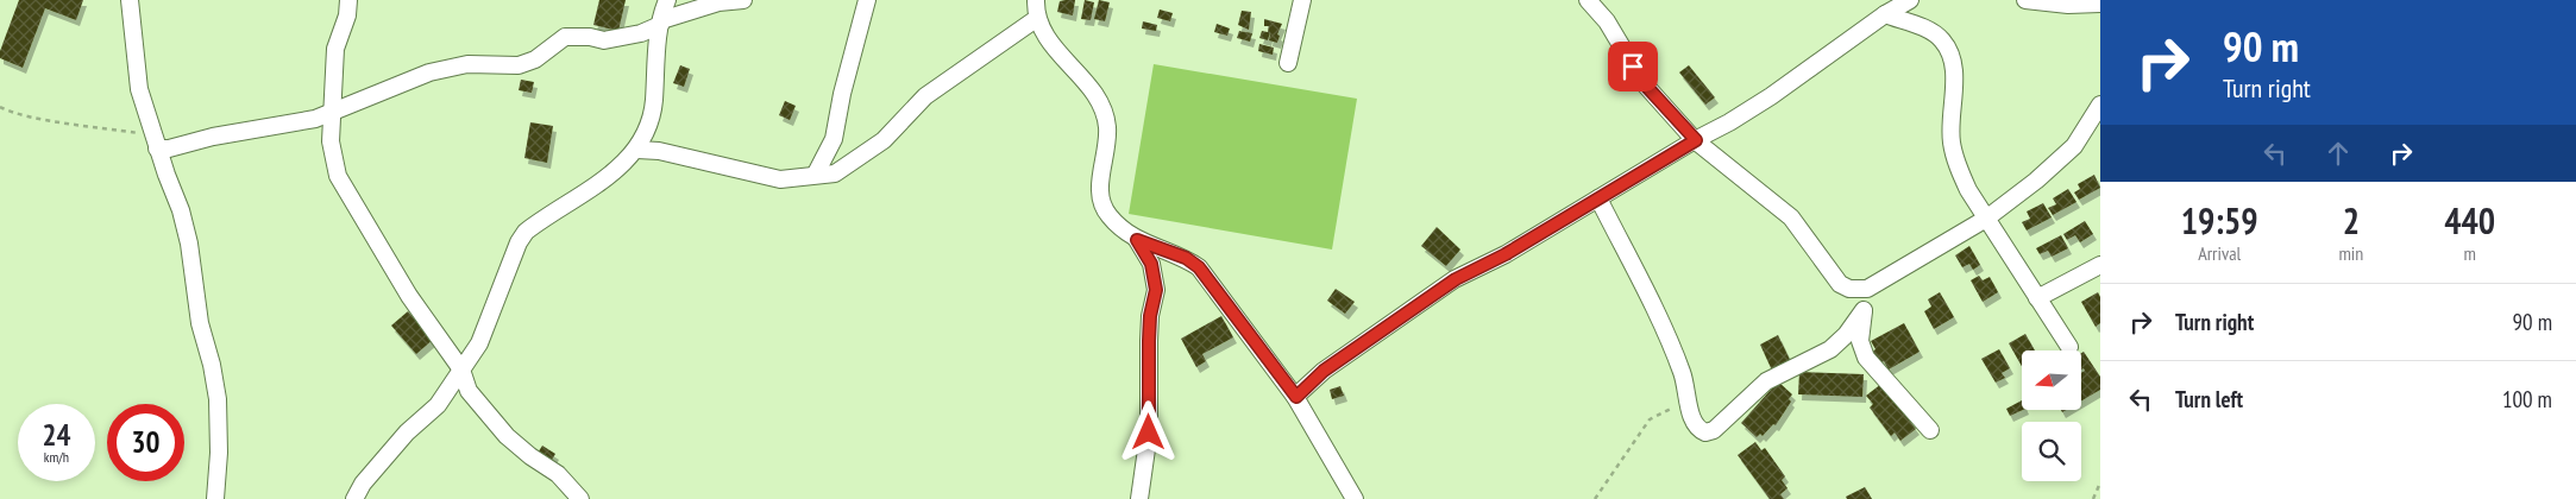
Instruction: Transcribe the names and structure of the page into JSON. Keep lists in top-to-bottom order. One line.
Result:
{"north":"left","page":{"turn":["90 m","Turn right"],"eta":["19:59","Arrival","2","min","440","m"],"list":[{"name":"Turn right","value":"90 m"},{"name":"Turn left","value":"100 m"}],"speed":"24 km/h","limit":"30"}}
